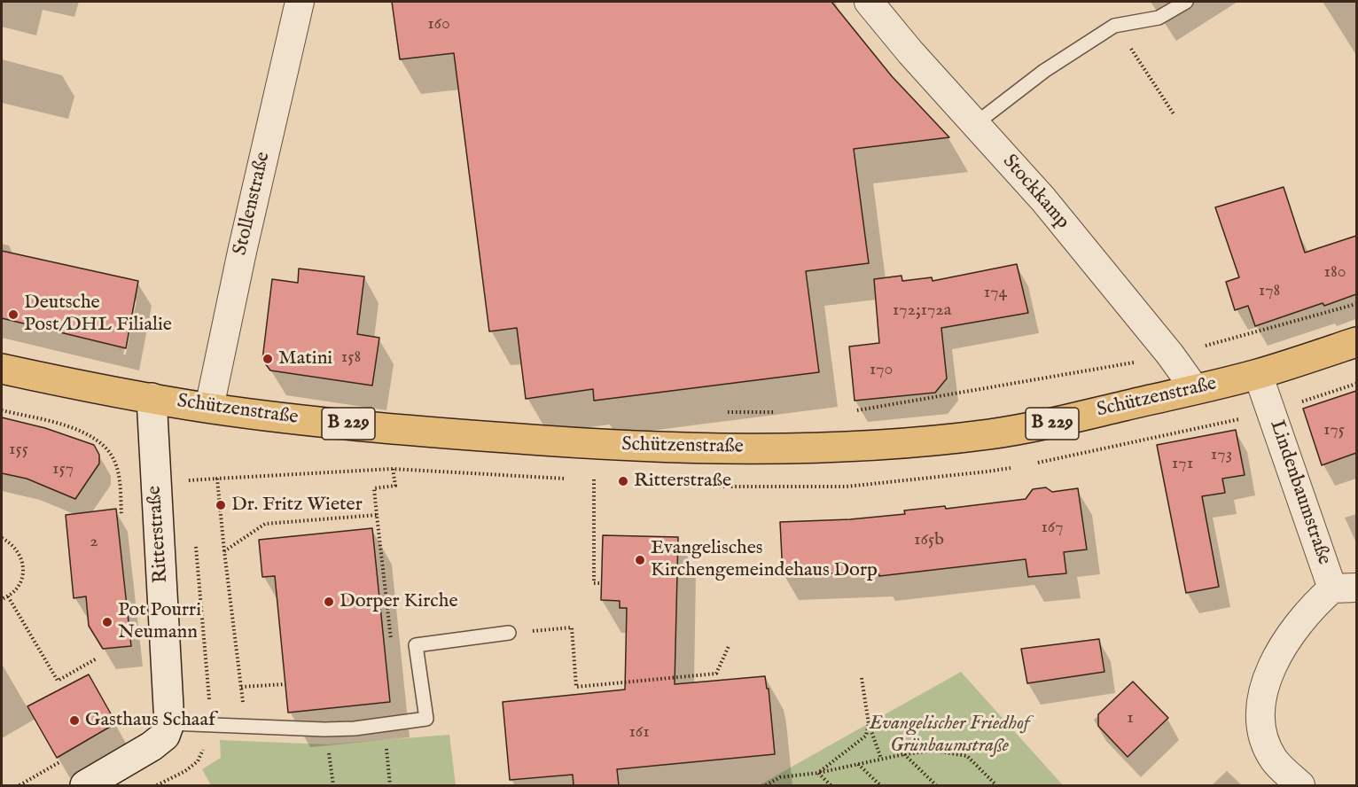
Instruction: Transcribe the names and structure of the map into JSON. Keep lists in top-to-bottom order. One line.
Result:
{"streets":{"main road":["Schützenstraße","B 229","Ritterstraße"],"street":["Stockkamp","Stollenstraße","Lindenbaumstraße"]},"crossings":[["Stockkamp","Schützenstraße"],["Stollenstraße","Schützenstraße"],["Schützenstraße","Lindenbaumstraße"],["Schützenstraße","Ritterstraße"]],"parks":["Evangelischer Friedhof Grünbaumstraße"],"places":["Deutsche Post/DHL Filialie","Matini","Ritterstraße","Dr. Fritz Wieter","Evangelisches Kirchengemeindehaus Dorp","Dorper Kirche","Pot Pourri Neumann","Gasthaus Schaaf"],"house_numbers":["160","180","178","174","172;172a","158","170","175","155","173","171","157","167","165b","2","1","161"]}
